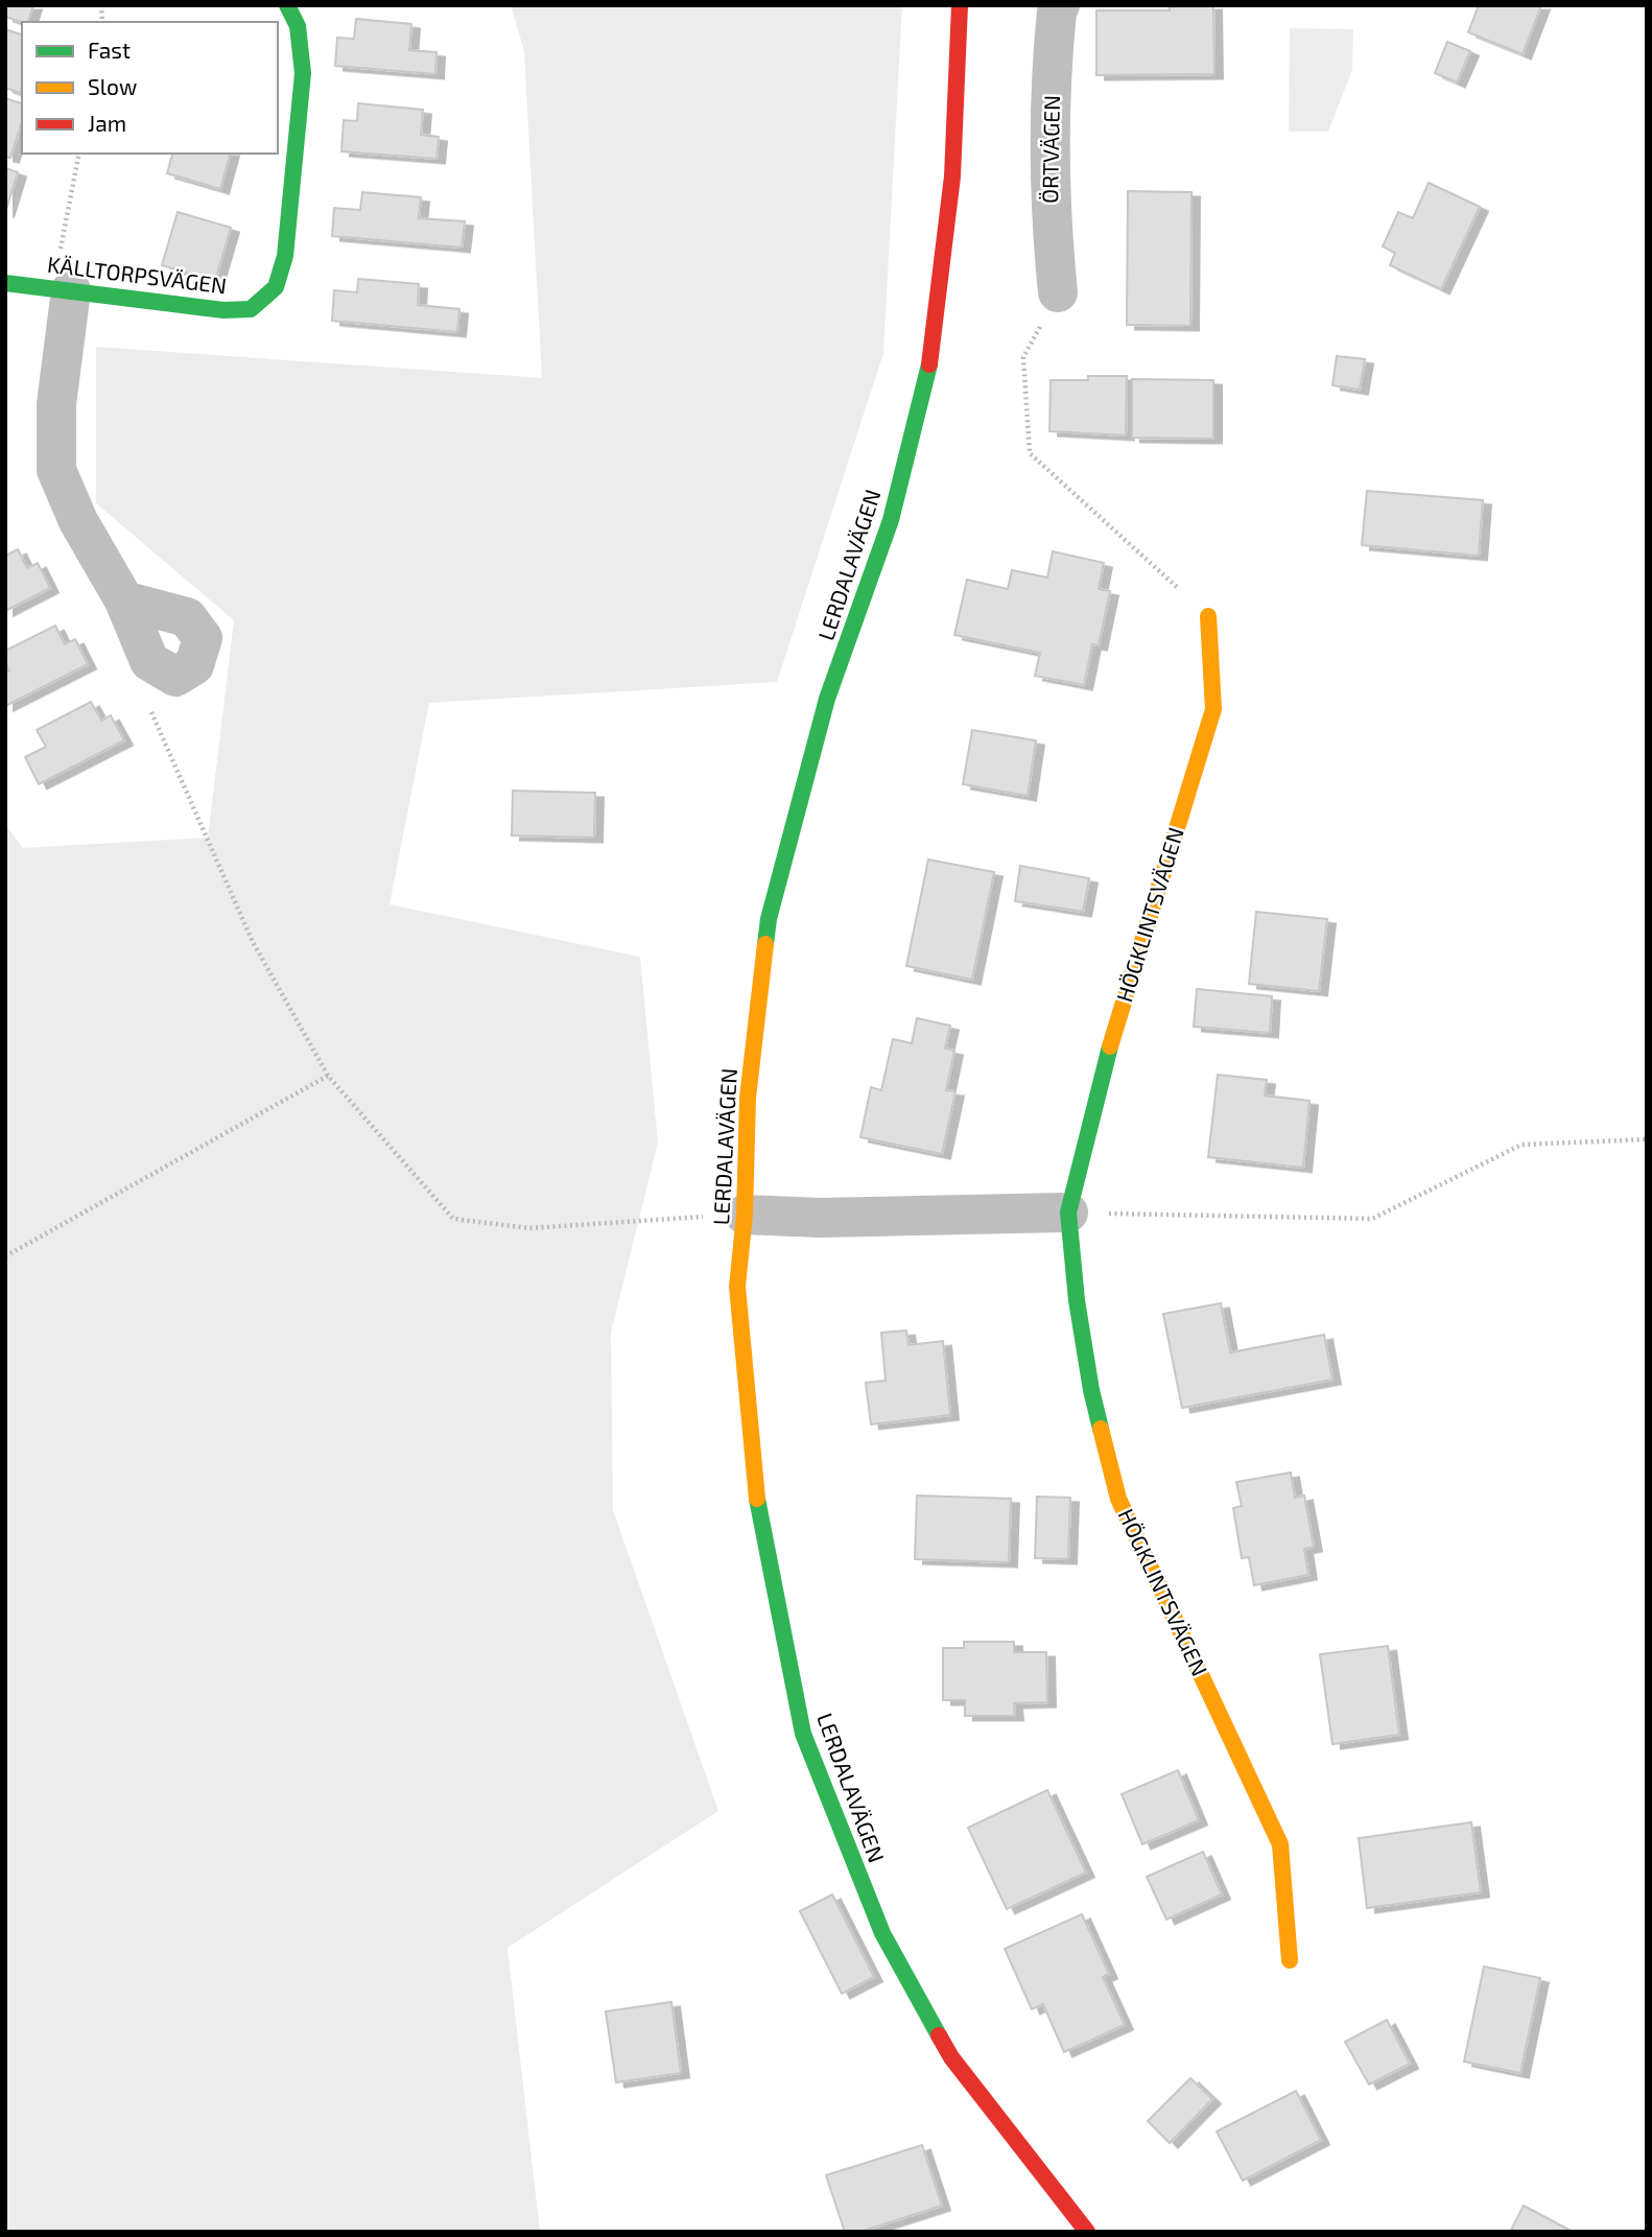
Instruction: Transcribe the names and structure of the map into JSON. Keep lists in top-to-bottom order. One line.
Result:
{"streets":{"street":["ÖRTVÄGEN","KÄLLTORPSVÄGEN","LERDALAVÄGEN","HÖGKLINTSVÄGEN"]},"legend":["Fast","Slow","Jam"]}
